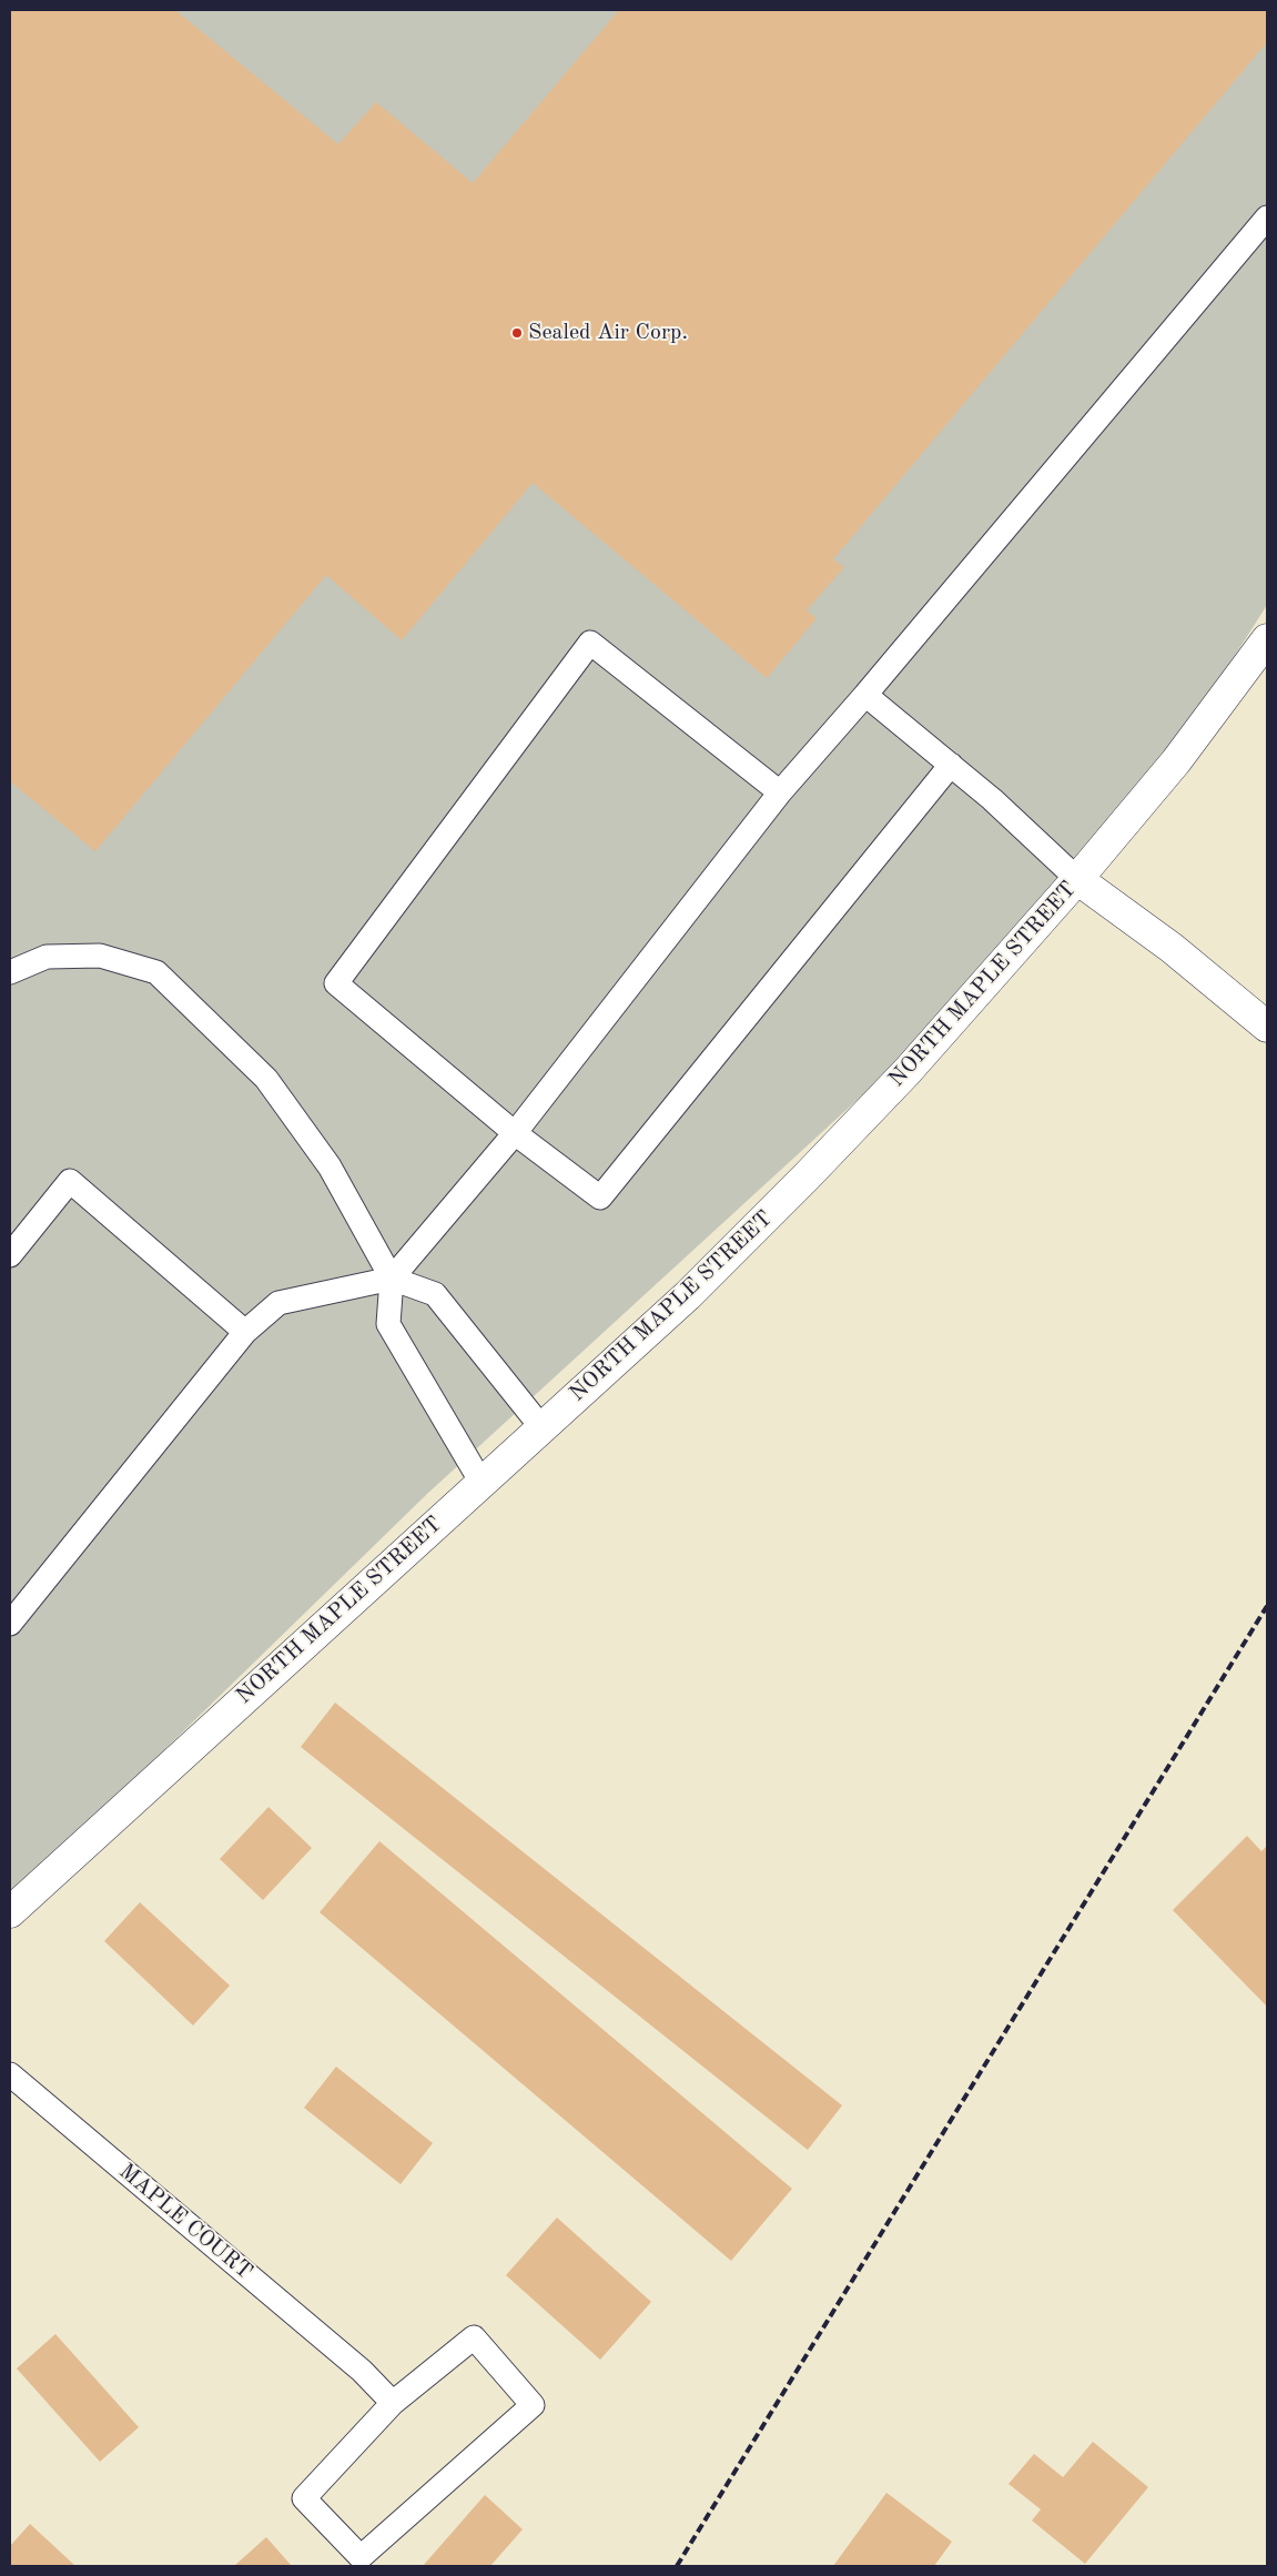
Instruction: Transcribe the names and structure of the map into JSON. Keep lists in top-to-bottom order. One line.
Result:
{"streets":{"street":["NORTH MAPLE STREET"],"lane":["MAPLE COURT"]},"places":["Sealed Air Corp."]}
